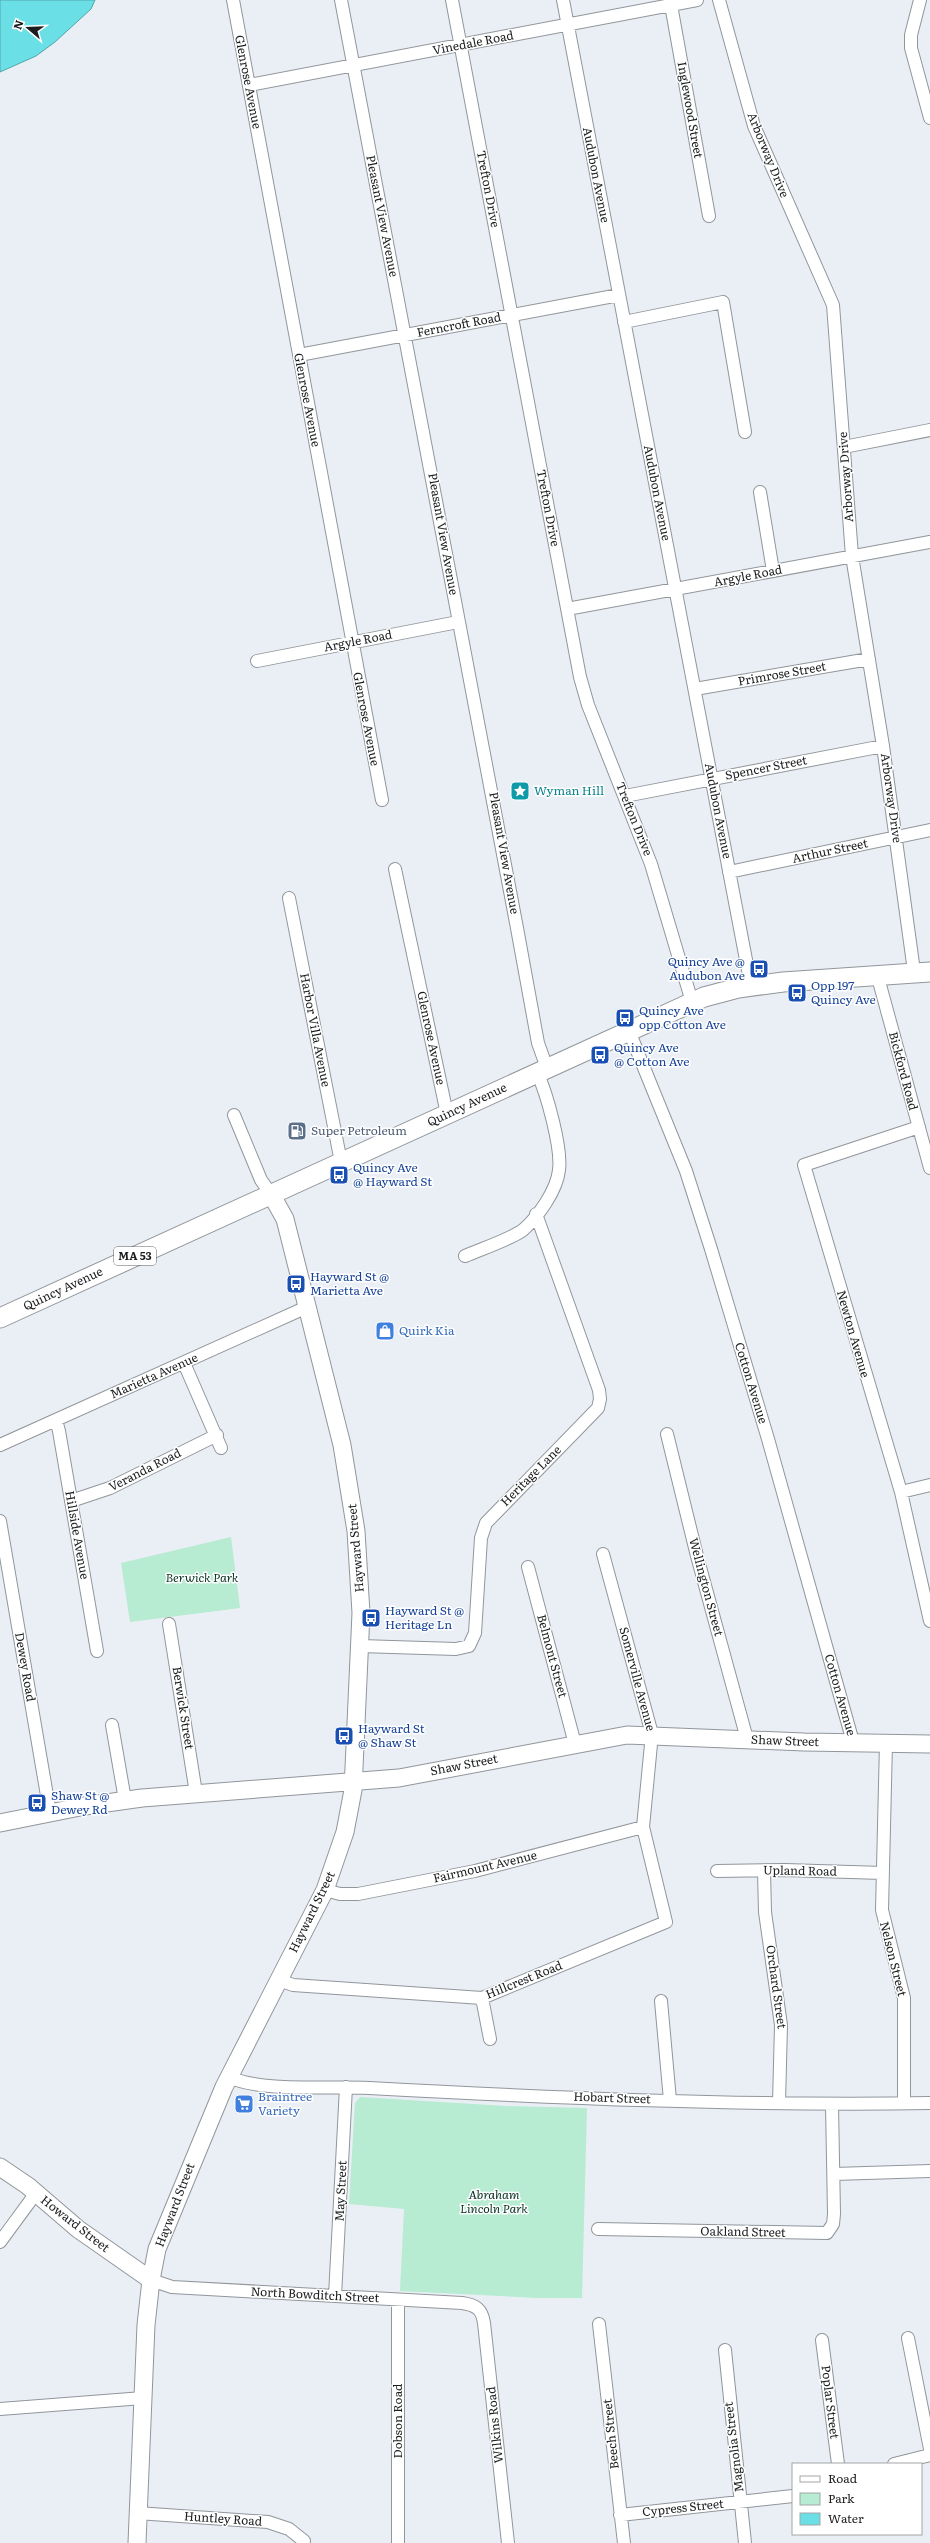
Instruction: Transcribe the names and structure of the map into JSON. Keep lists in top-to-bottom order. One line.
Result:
{"streets":{"main road":["Quincy Avenue","MA 53","Hayward Street","Shaw Street","Howard Street"],"street":["Vinedale Road","Glenrose Avenue","Inglewood Street","Arborway Drive","Audubon Avenue","Trefton Drive","Pleasant View Avenue","Ferncroft Road","Argyle Road","Primrose Street","Spencer Street","Arthur Street","Harbor Villa Avenue","Bickford Road","Newton Avenue","Marietta Avenue","Cotton Avenue","Veranda Road","Heritage Lane","Hillside Avenue","Wellington Street","Belmont Street","Dewey Road","Somerville Avenue","Berwick Street","Fairmount Avenue","Upland Road","Nelson Street","Hillcrest Road","Orchard Street","Hobart Street","May Street","Oakland Street","North Bowditch Street","Poplar Street","Dobson Road","Wilkins Road","Beech Street","Magnolia Street","Cypress Street","Huntley Road"]},"crossings":[["Vinedale Road","Glenrose Avenue"],["Vinedale Road","Inglewood Street"],["Vinedale Road","Audubon Avenue"],["Vinedale Road","Trefton Drive"],["Vinedale Road","Pleasant View Avenue"],["Glenrose Avenue","Ferncroft Road"],["Glenrose Avenue","Argyle Road"],["Glenrose Avenue","Quincy Avenue"],["Arborway Drive","Argyle Road"],["Arborway Drive","Primrose Street"],["Arborway Drive","Spencer Street"],["Arborway Drive","Arthur Street"],["Arborway Drive","Quincy Avenue"],["Audubon Avenue","Ferncroft Road"],["Audubon Avenue","Argyle Road"],["Audubon Avenue","Primrose Street"],["Audubon Avenue","Spencer Street"],["Audubon Avenue","Arthur Street"],["Audubon Avenue","Quincy Avenue"],["Trefton Drive","Ferncroft Road"],["Trefton Drive","Argyle Road"],["Trefton Drive","Spencer Street"],["Trefton Drive","Quincy Avenue"],["Pleasant View Avenue","Ferncroft Road"],["Pleasant View Avenue","Argyle Road"],["Pleasant View Avenue","Quincy Avenue"],["Pleasant View Avenue","Heritage Lane"],["Harbor Villa Avenue","Quincy Avenue"],["Bickford Road","Quincy Avenue"],["Bickford Road","Newton Avenue"],["Quincy Avenue","Cotton Avenue"],["Quincy Avenue","Hayward Street"],["Marietta Avenue","Hillside Avenue"],["Marietta Avenue","Hayward Street"],["Cotton Avenue","Shaw Street"],["Veranda Road","Hillside Avenue"],["Heritage Lane","Hayward Street"],["Hayward Street","Shaw Street"],["Hayward Street","Fairmount Avenue"],["Hayward Street","Hillcrest Road"],["Hayward Street","Hobart Street"],["Hayward Street","Howard Street"],["Hayward Street","North Bowditch Street"],["Hayward Street","Huntley Road"],["Wellington Street","Shaw Street"],["Belmont Street","Shaw Street"],["Dewey Road","Shaw Street"],["Somerville Avenue","Shaw Street"],["Somerville Avenue","Fairmount Avenue"],["Somerville Avenue","Hillcrest Road"],["Berwick Street","Shaw Street"],["Shaw Street","Nelson Street"],["Upland Road","Nelson Street"],["Upland Road","Orchard Street"],["Nelson Street","Hobart Street"],["Orchard Street","Hobart Street"],["Hobart Street","May Street"],["May Street","North Bowditch Street"],["Howard Street","North Bowditch Street"],["North Bowditch Street","Dobson Road"],["North Bowditch Street","Wilkins Road"],["Beech Street","Cypress Street"],["Magnolia Street","Cypress Street"]],"parks":["Berwick Park","Abraham Lincoln Park"],"places":{"place":["Wyman Hill"],"bus stop":["Quincy Ave @ Audubon Ave","Opp 197 Quincy Ave","Quincy Ave opp Cotton Ave","Quincy Ave @ Cotton Ave","Quincy Ave @ Hayward St","Hayward St @ Marietta Ave","Hayward St @ Heritage Ln","Hayward St @ Shaw St","Shaw St @ Dewey Rd"],"fuel station":["Super Petroleum"],"shop":["Quirk Kia"],"supermarket":["Braintree Variety"]},"legend":["Road","Park","Water"],"north":"left"}
